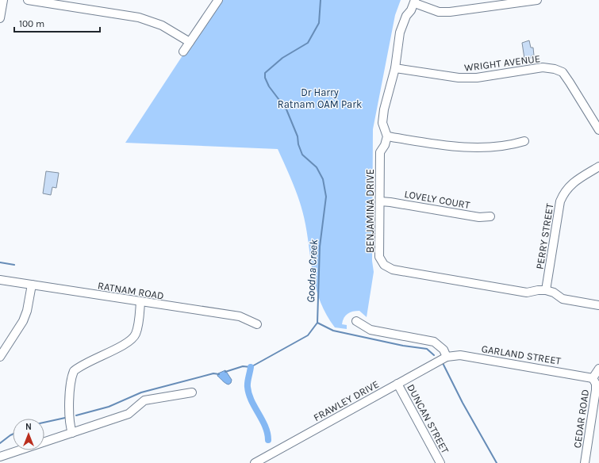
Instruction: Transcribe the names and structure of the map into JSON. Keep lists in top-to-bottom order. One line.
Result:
{"streets":{"street":["WRIGHT AVENUE","LOVELY COURT","BENJAMINA DRIVE","PERRY STREET","RATNAM ROAD","GARLAND STREET","FRAWLEY DRIVE","DUNCAN STREET","CEDAR ROAD"]},"crossings":[["LOVELY COURT","BENJAMINA DRIVE"],["BENJAMINA DRIVE","PERRY STREET"],["GARLAND STREET","FRAWLEY DRIVE"],["GARLAND STREET","CEDAR ROAD"],["FRAWLEY DRIVE","DUNCAN STREET"]],"water":["Goodna Creek"],"parks":["Dr Harry Ratnam OAM Park"],"scale_bar":"100 m","north":"top"}
